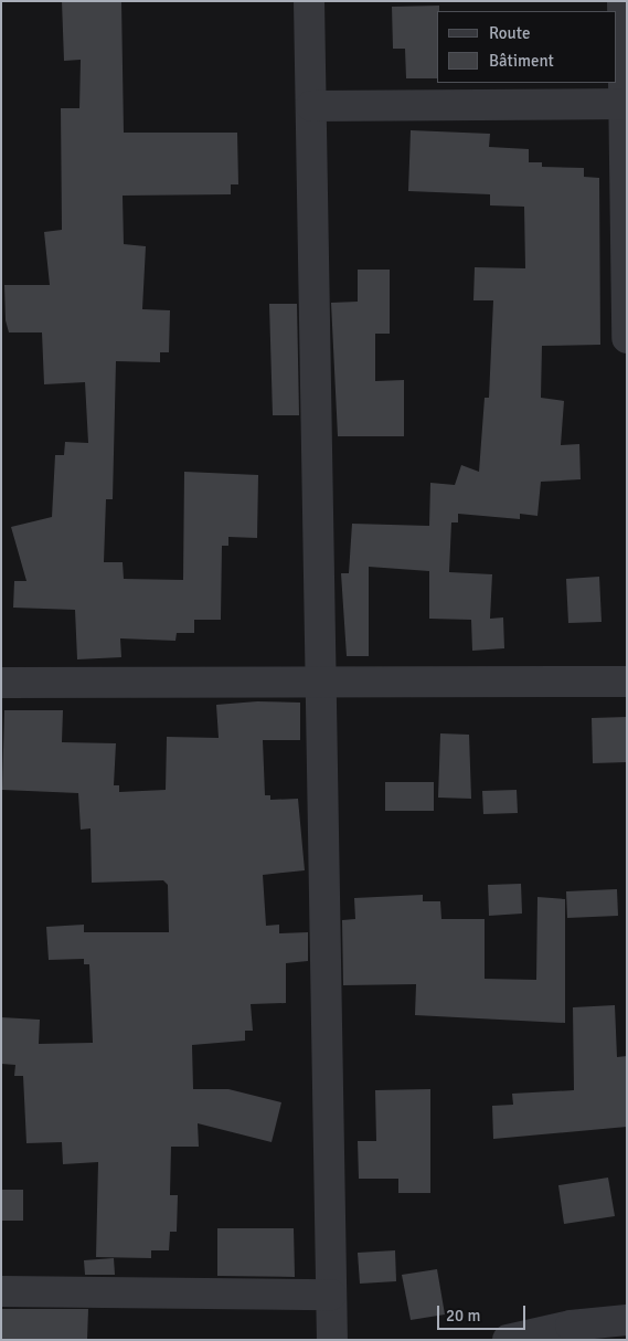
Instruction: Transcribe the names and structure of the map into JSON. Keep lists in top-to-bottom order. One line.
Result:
{"legend":["Route","Bâtiment"],"scale_bar":"20 m"}
